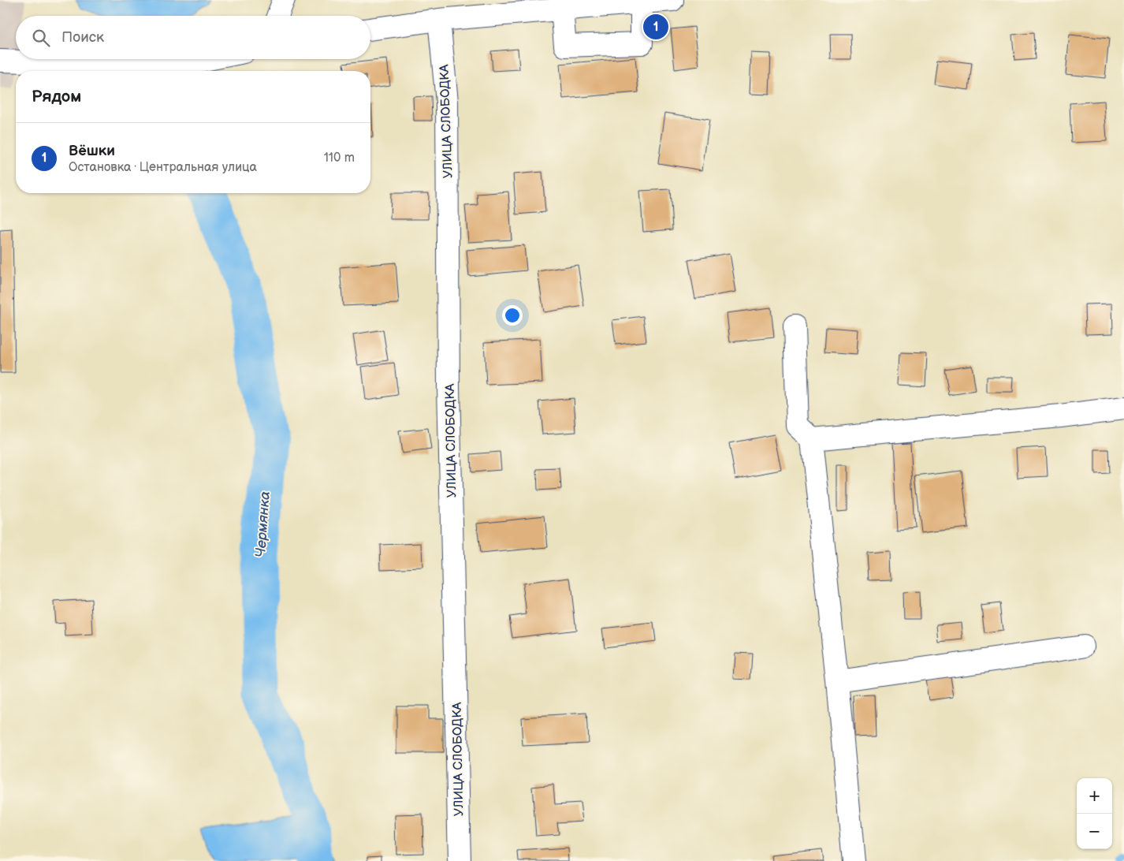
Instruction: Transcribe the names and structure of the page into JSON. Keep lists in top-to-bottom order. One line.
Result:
{"streets":{"street":["УЛИЦА СЛОБОДКА"]},"water":["Чермянка"],"page":{"pins":"1","search":"Поиск","heading":"Рядом","list":[{"mark":"1","name":"Вёшки","note":"Остановка · Центральная улица","value":"110 m"}],"map_buttons":["+","−"]}}
